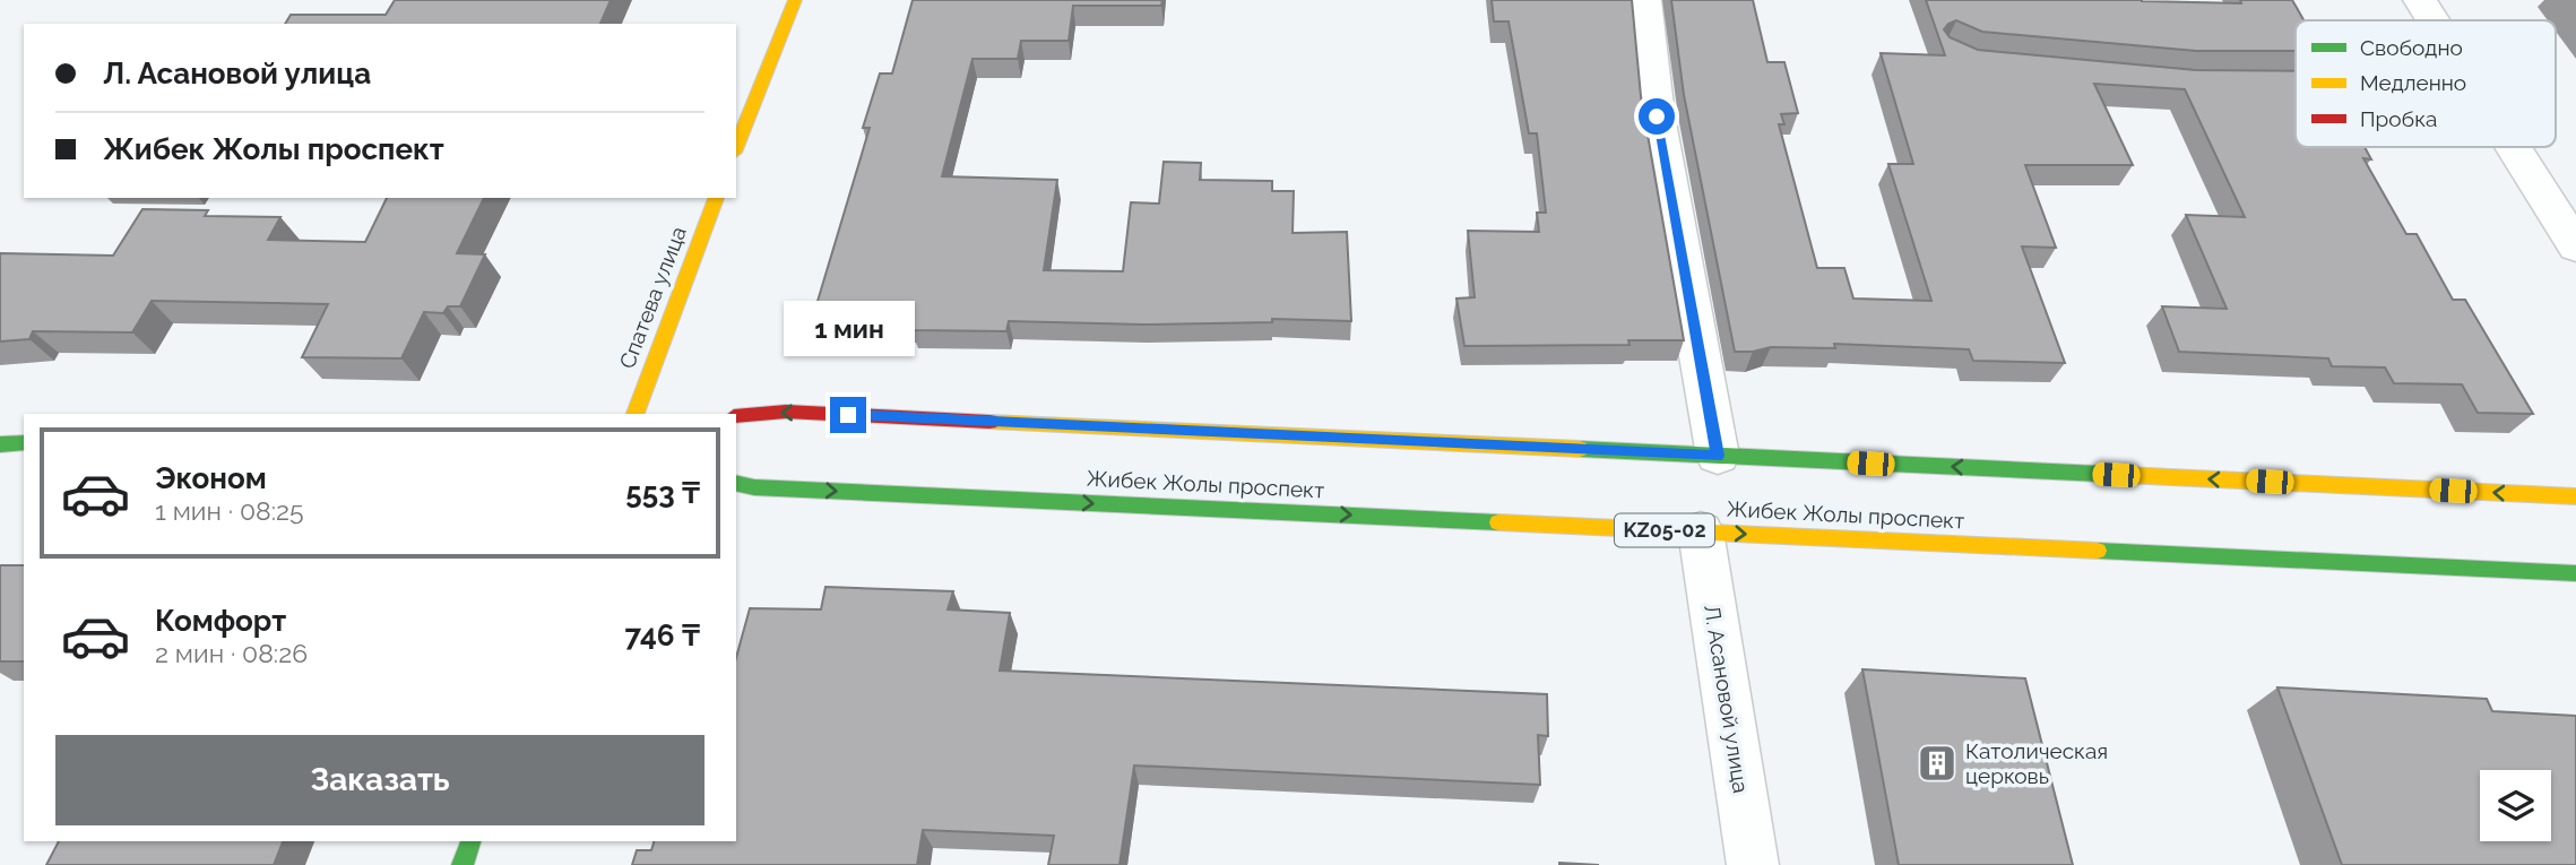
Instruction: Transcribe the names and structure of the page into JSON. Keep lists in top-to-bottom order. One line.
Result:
{"streets":{"main road":["Спатева улица","Жибек Жолы проспект","KZ05-02"],"street":["Л. Асановой улица"]},"crossings":[["Жибек Жолы проспект","Л. Асановой улица"]],"places":{"building":["Католическая церковь"]},"legend":["Свободно","Медленно","Пробка"],"page":{"banner":["Л. Асановой улица","Жибек Жолы проспект"],"bubble":"1 мин","list":[{"name":"Эконом","note":"1 мин · 08:25","value":"553 ₸"},{"name":"Комфорт","note":"2 мин · 08:26","value":"746 ₸"}],"buttons":"Заказать"}}
